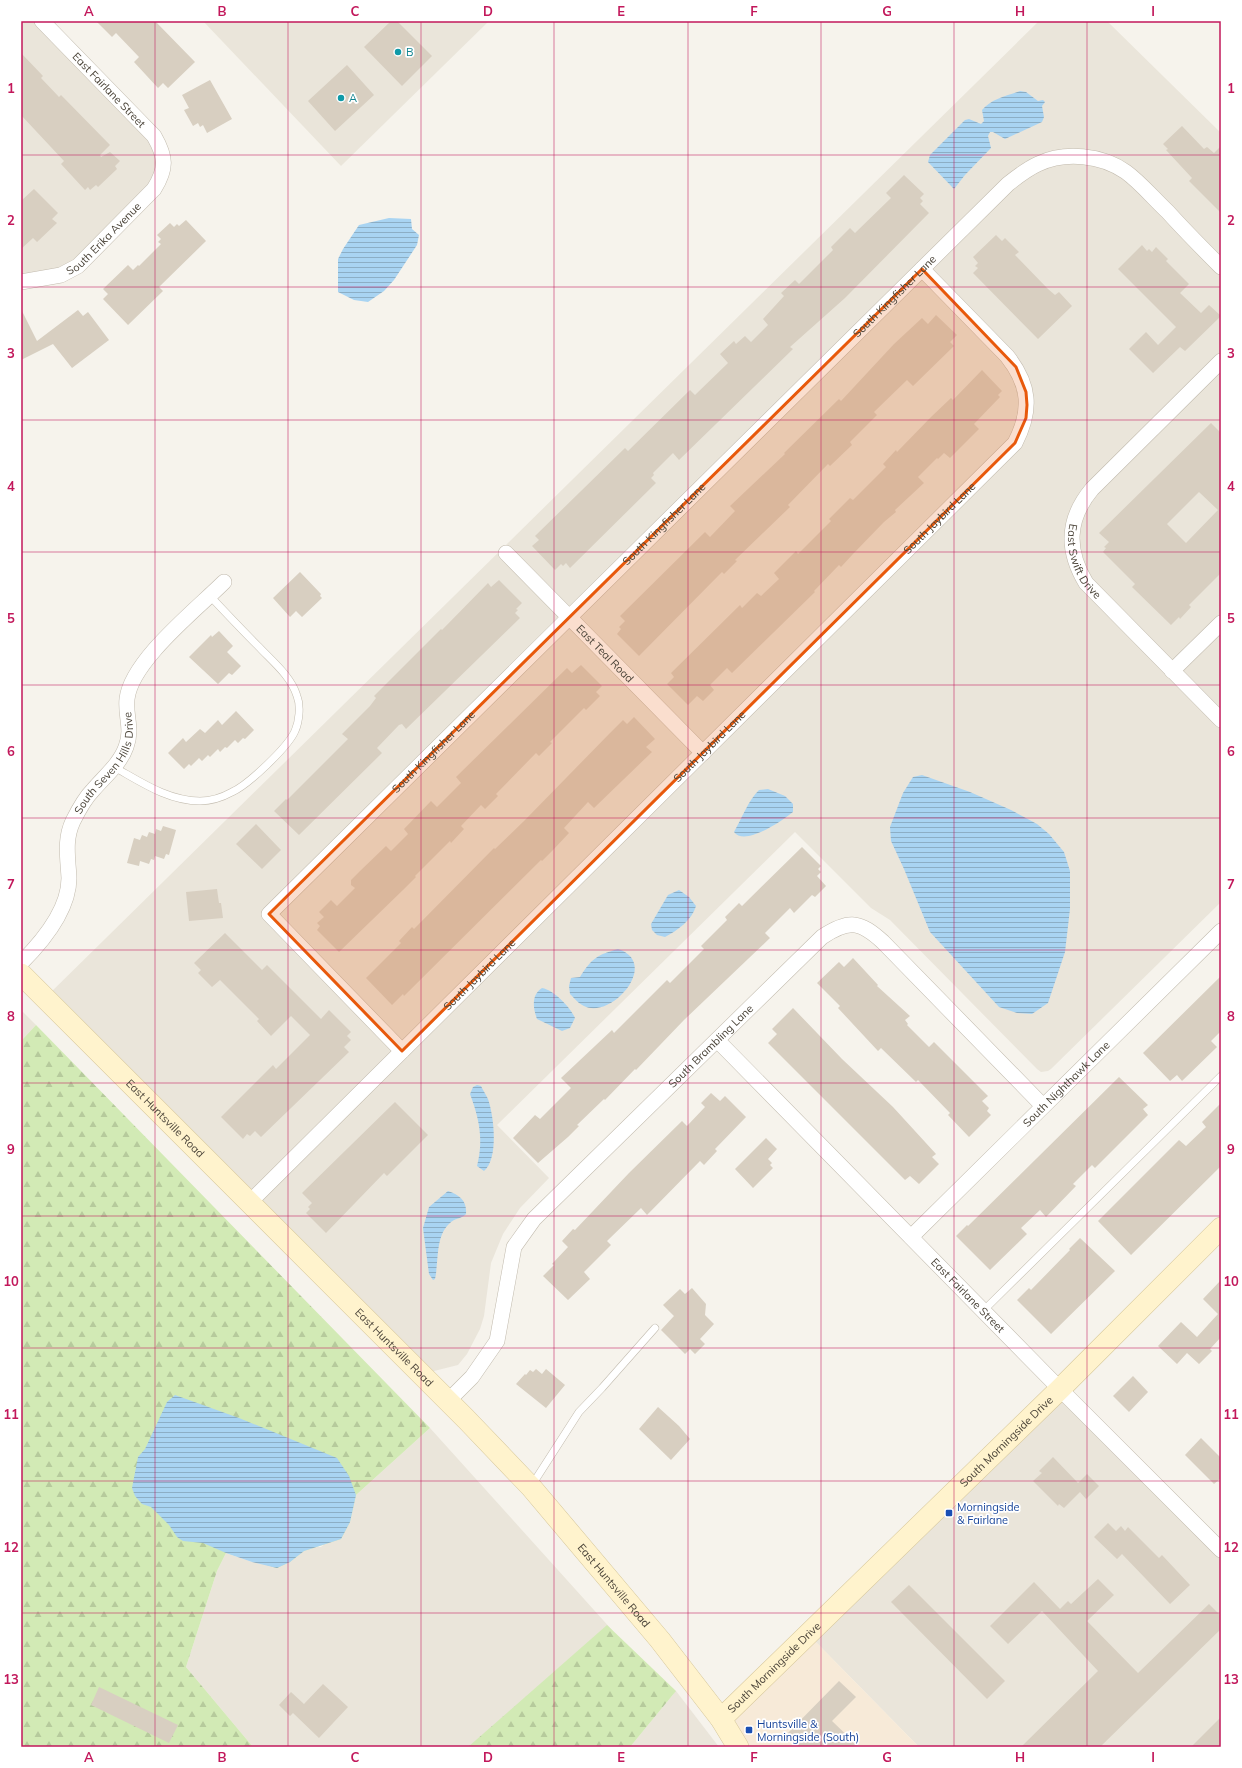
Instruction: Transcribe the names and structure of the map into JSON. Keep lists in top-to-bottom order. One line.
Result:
{"streets":{"main road":["East Huntsville Road","South Morningside Drive"],"street":["East Fairlane Street","South Erika Avenue","South Kingfisher Lane","South Jaybird Lane","East Swift Drive","East Teal Road","South Seven Hills Drive","South Brambling Lane","South Nighthawk Lane"]},"crossings":[["East Fairlane Street","South Erika Avenue"],["East Fairlane Street","South Brambling Lane"],["East Fairlane Street","South Nighthawk Lane"],["East Fairlane Street","South Morningside Drive"],["South Kingfisher Lane","South Jaybird Lane"],["South Kingfisher Lane","East Teal Road"],["South Jaybird Lane","East Teal Road"],["South Jaybird Lane","East Huntsville Road"],["South Brambling Lane","South Nighthawk Lane"],["South Brambling Lane","East Huntsville Road"],["East Huntsville Road","South Morningside Drive"]],"places":{"other":["B","A"],"transit":["Morningside & Fairlane","Huntsville & Morningside (South)"]},"grid":{"columns":["A","B","C","D","E","F","G","H","I"],"rows":["1","2","3","4","5","6","7","8","9","10","11","12","13"]}}
